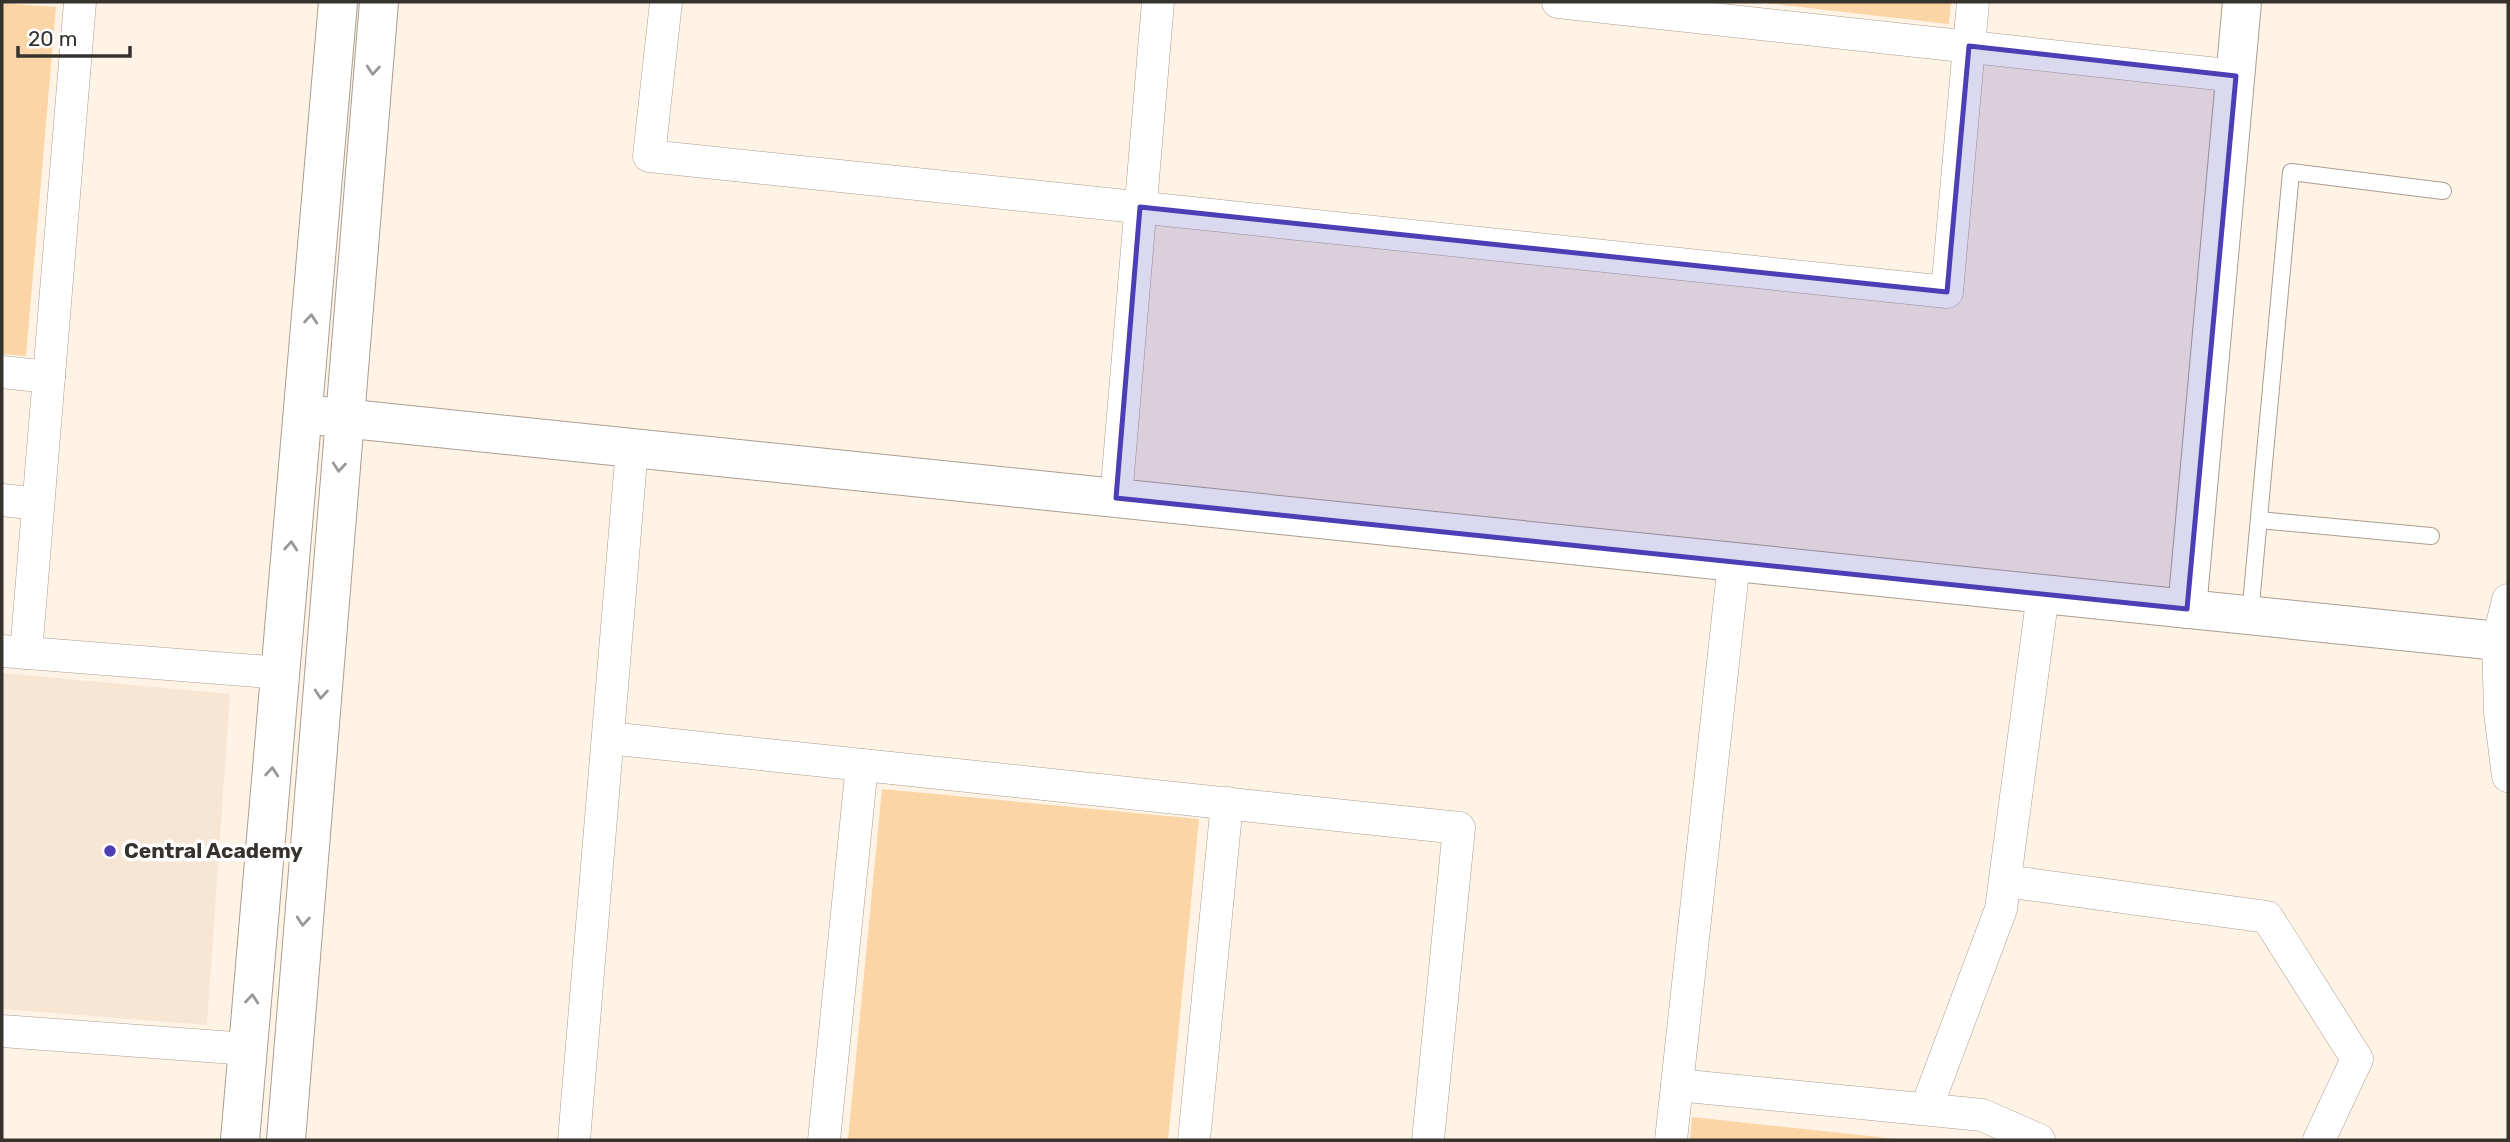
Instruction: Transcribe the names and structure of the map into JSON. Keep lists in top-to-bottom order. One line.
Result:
{"places":["Central Academy"],"scale_bar":"20 m"}
